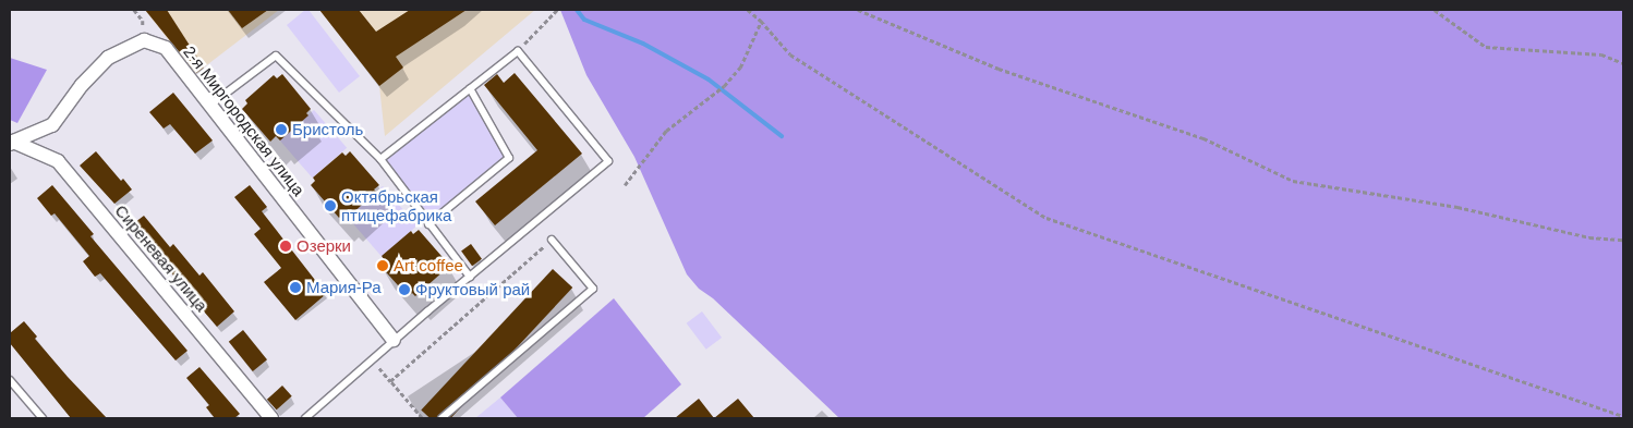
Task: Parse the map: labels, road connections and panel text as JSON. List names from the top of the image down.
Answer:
{
  "streets": {
    "street": ["2-я Миргородская улица", "Сиреневая улица"]
  },
  "places": [
    "Бристоль",
    "Октябрьская птицефабрика",
    "Озерки",
    "Art coffee",
    "Мария-Ра",
    "Фруктовый рай"
  ]
}
